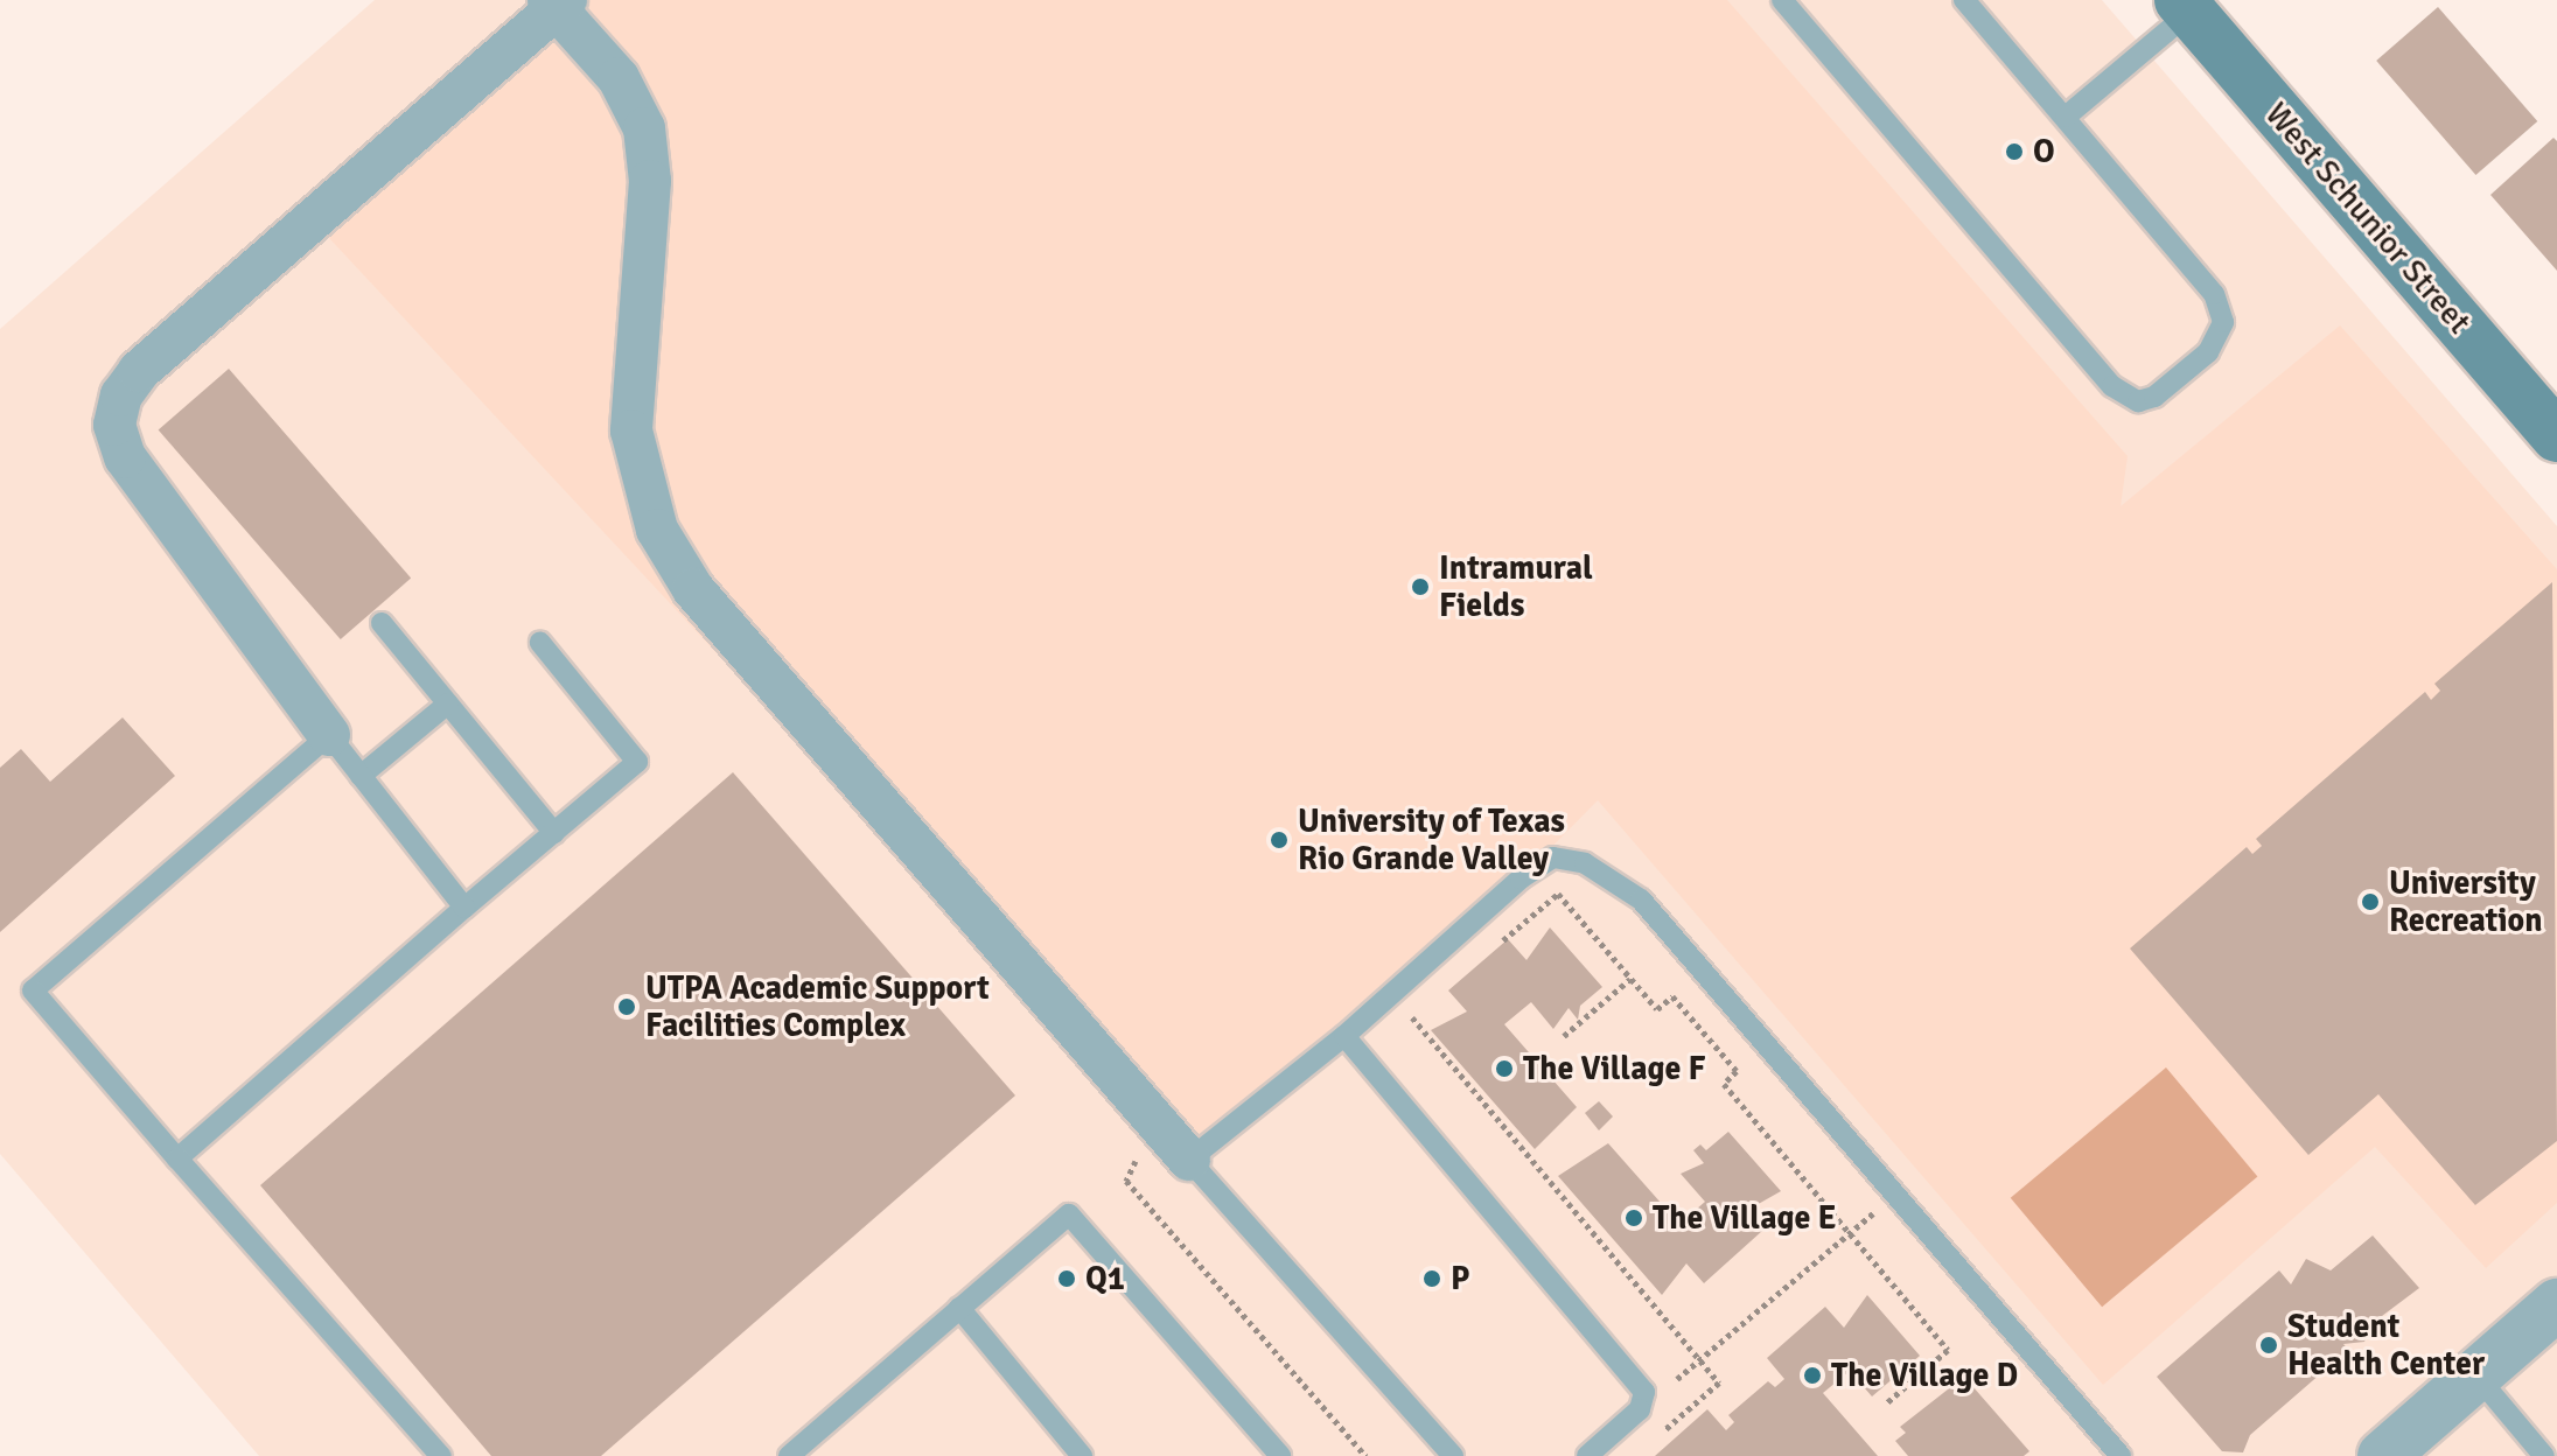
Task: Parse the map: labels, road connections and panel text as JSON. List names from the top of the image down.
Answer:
{
  "streets": {
    "main road": ["West Schunior Street"]
  },
  "places": [
    "O",
    "Intramural Fields",
    "University of Texas Rio Grande Valley",
    "University Recreation",
    "UTPA Academic Support Facilities Complex",
    "The Village F",
    "The Village E",
    "Q1",
    "P",
    "Student Health Center",
    "The Village D"
  ]
}
